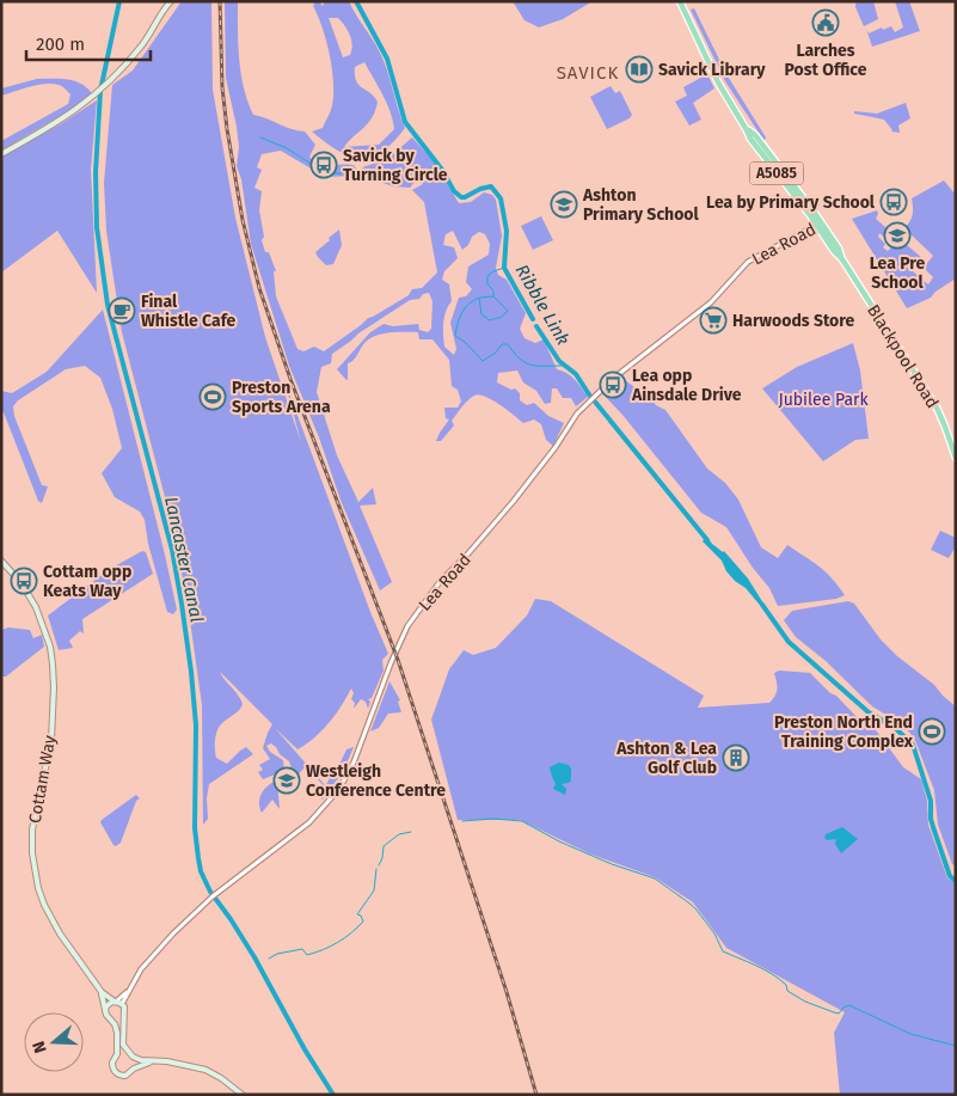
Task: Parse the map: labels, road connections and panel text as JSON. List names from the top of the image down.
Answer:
{
  "streets": {
    "highway": ["A5085", "Blackpool Road"],
    "main road": ["Cottam Way"],
    "street": ["Lea Road"]
  },
  "crossings": [
    ["Lea Road", "Blackpool Road"],
    ["Lea Road", "Cottam Way"]
  ],
  "districts": ["SAVICK"],
  "water": ["Ribble Link", "Lancaster Canal"],
  "parks": ["Jubilee Park"],
  "places": {
    "public building": ["Larches Post Office"],
    "library": ["Savick Library"],
    "bus stop": [
      "Savick by Turning Circle",
      "Lea by Primary School",
      "Lea opp Ainsdale Drive",
      "Cottam opp Keats Way"
    ],
    "school or university": ["Ashton Primary School", "Lea Pre School", "Westleigh Conference Centre"],
    "cafe": ["Final Whistle Cafe"],
    "supermarket": ["Harwoods Store"],
    "sports": ["Preston Sports Arena", "Preston North End Training Complex"],
    "building": ["Ashton & Lea Golf Club"]
  },
  "scale_bar": "200 m",
  "north": "left"
}
